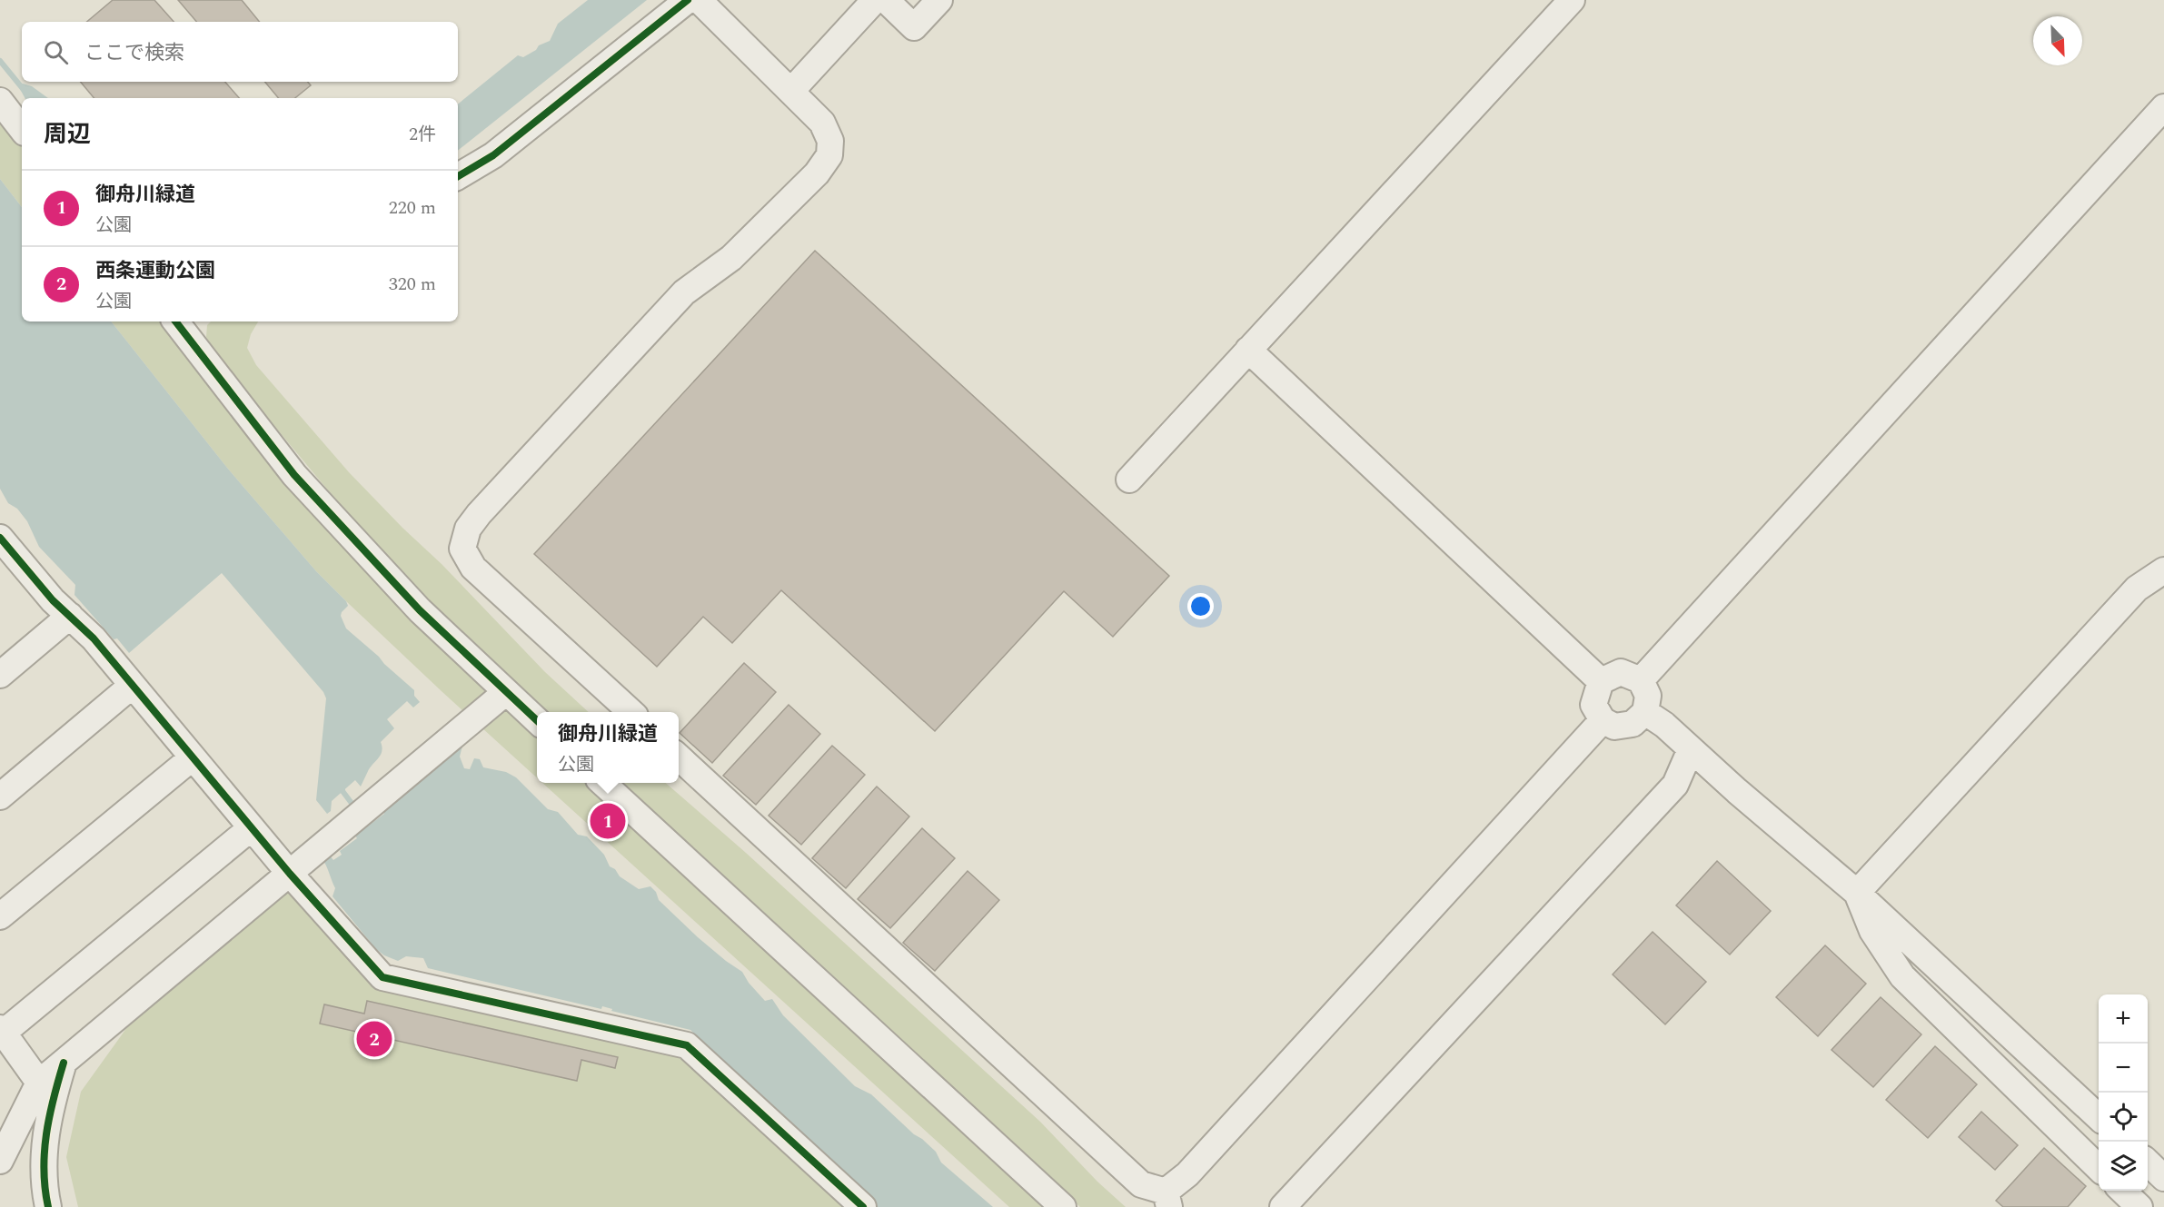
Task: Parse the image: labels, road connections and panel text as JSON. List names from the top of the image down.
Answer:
{
  "north": "bottom right",
  "page": {
    "search": "ここで検索",
    "heading": ["周辺", "2件"],
    "list": [
      {
        "mark": "1",
        "name": "御舟川緑道",
        "note": "公園",
        "value": "220 m"
      },
      {
        "mark": "2",
        "name": "西条運動公園",
        "note": "公園",
        "value": "320 m"
      }
    ],
    "popup": ["御舟川緑道", "公園"],
    "pins": ["1", "2"],
    "map_buttons": ["+", "−"]
  }
}
